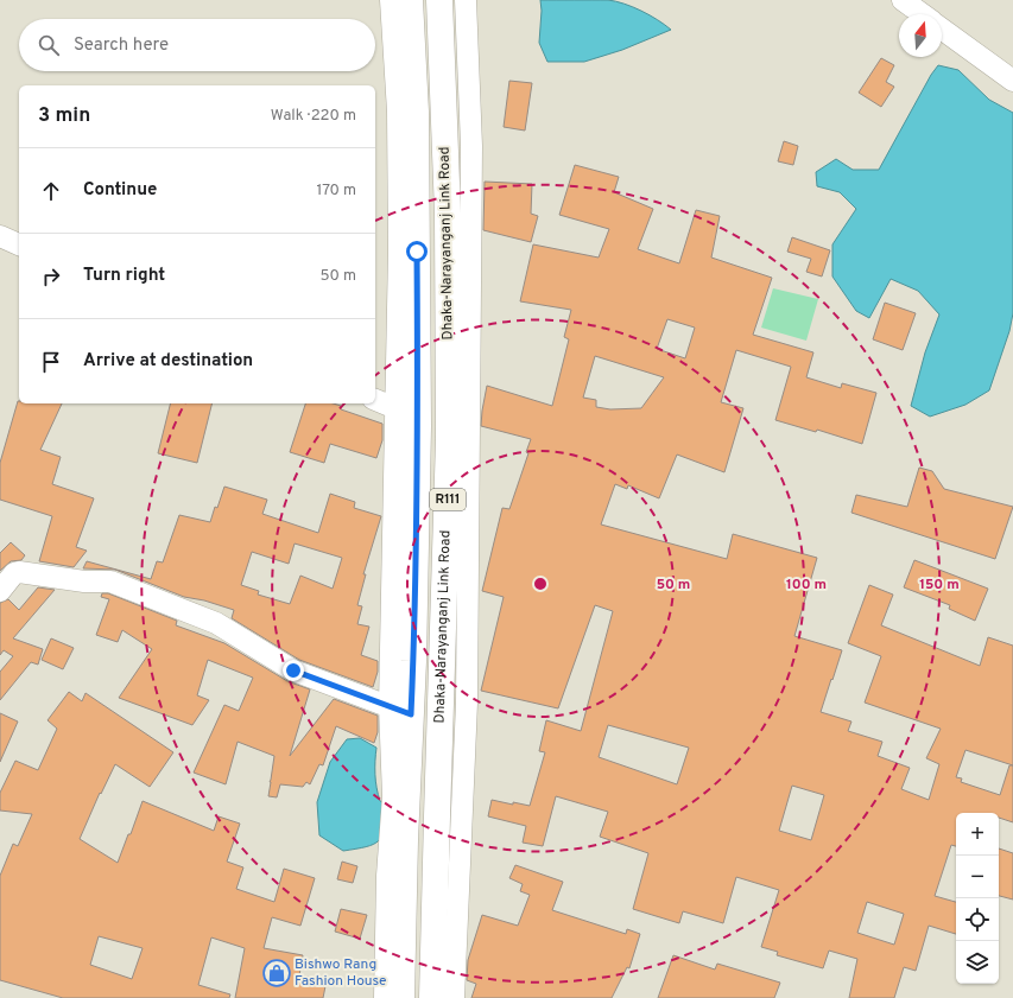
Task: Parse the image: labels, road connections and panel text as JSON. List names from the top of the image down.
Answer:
{
  "streets": {
    "main road": ["Dhaka-Narayanganj Link Road", "R111"]
  },
  "places": {
    "shop": ["Bishwo Rang Fashion House"]
  },
  "north": "top",
  "page": {
    "search": "Search here",
    "heading": ["3 min", "Walk · 220 m"],
    "list": [
      ["Continue", "170 m"],
      ["Turn right", "50 m"],
      "Arrive at destination"
    ],
    "map_buttons": ["+", "−"]
  },
  "rings": ["50 m", "100 m", "150 m"]
}
